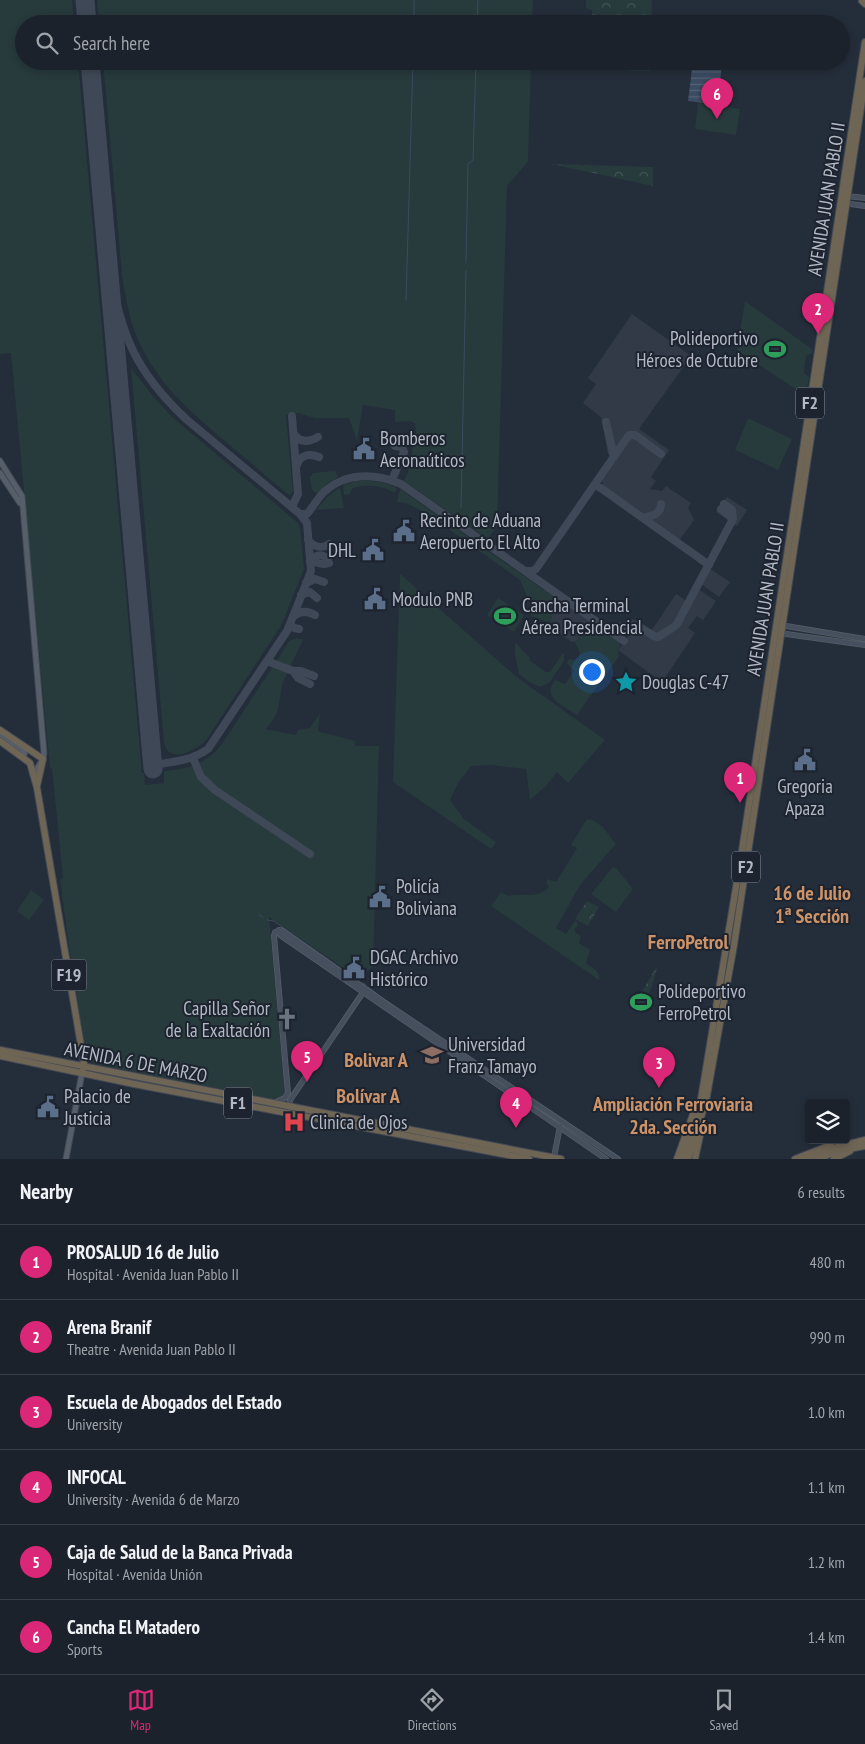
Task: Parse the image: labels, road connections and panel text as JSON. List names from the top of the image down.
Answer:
{
  "streets": {
    "highway": [
      "AVENIDA JUAN PABLO II",
      "F2",
      "F19",
      "AVENIDA 6 DE MARZO",
      "F1"
    ]
  },
  "crossings": [
    ["AVENIDA JUAN PABLO II", "F2"],
    ["F19", "AVENIDA 6 DE MARZO"]
  ],
  "districts": [
    "16 de Julio 1ª Sección",
    "FerroPetrol",
    "Bolivar A",
    "Bolívar A",
    "Ampliación Ferroviaria 2da. Sección"
  ],
  "places": {
    "sports": ["Polideportivo Héroes de Octubre", "Cancha Terminal Aérea Presidencial", "Polideportivo FerroPetrol"],
    "public building": [
      "Bomberos Aeronaúticos",
      "Recinto de Aduana Aeropuerto El Alto",
      "DHL",
      "Modulo PNB",
      "Gregoria Apaza",
      "Policía Boliviana",
      "DGAC Archivo Histórico",
      "Palacio de Justicia"
    ],
    "place": ["Douglas C-47"],
    "church": ["Capilla Señor de la Exaltación"],
    "school or university": ["Universidad Franz Tamayo"],
    "hospital": ["Clinica de Ojos"]
  },
  "page": {
    "search": "Search here",
    "pins": [
      "6",
      "2",
      "1",
      "5",
      "3",
      "4"
    ],
    "heading": ["Nearby", "6 results"],
    "list": [
      {
        "mark": "1",
        "name": "PROSALUD 16 de Julio",
        "note": "Hospital · Avenida Juan Pablo II",
        "value": "480 m"
      },
      {
        "mark": "2",
        "name": "Arena Branif",
        "note": "Theatre · Avenida Juan Pablo II",
        "value": "990 m"
      },
      {
        "mark": "3",
        "name": "Escuela de Abogados del Estado",
        "note": "University",
        "value": "1.0 km"
      },
      {
        "mark": "4",
        "name": "INFOCAL",
        "note": "University · Avenida 6 de Marzo",
        "value": "1.1 km"
      },
      {
        "mark": "5",
        "name": "Caja de Salud de la Banca Privada",
        "note": "Hospital · Avenida Unión",
        "value": "1.2 km"
      },
      {
        "mark": "6",
        "name": "Cancha El Matadero",
        "note": "Sports",
        "value": "1.4 km"
      }
    ],
    "nav": ["Map", "Directions", "Saved"]
  }
}
